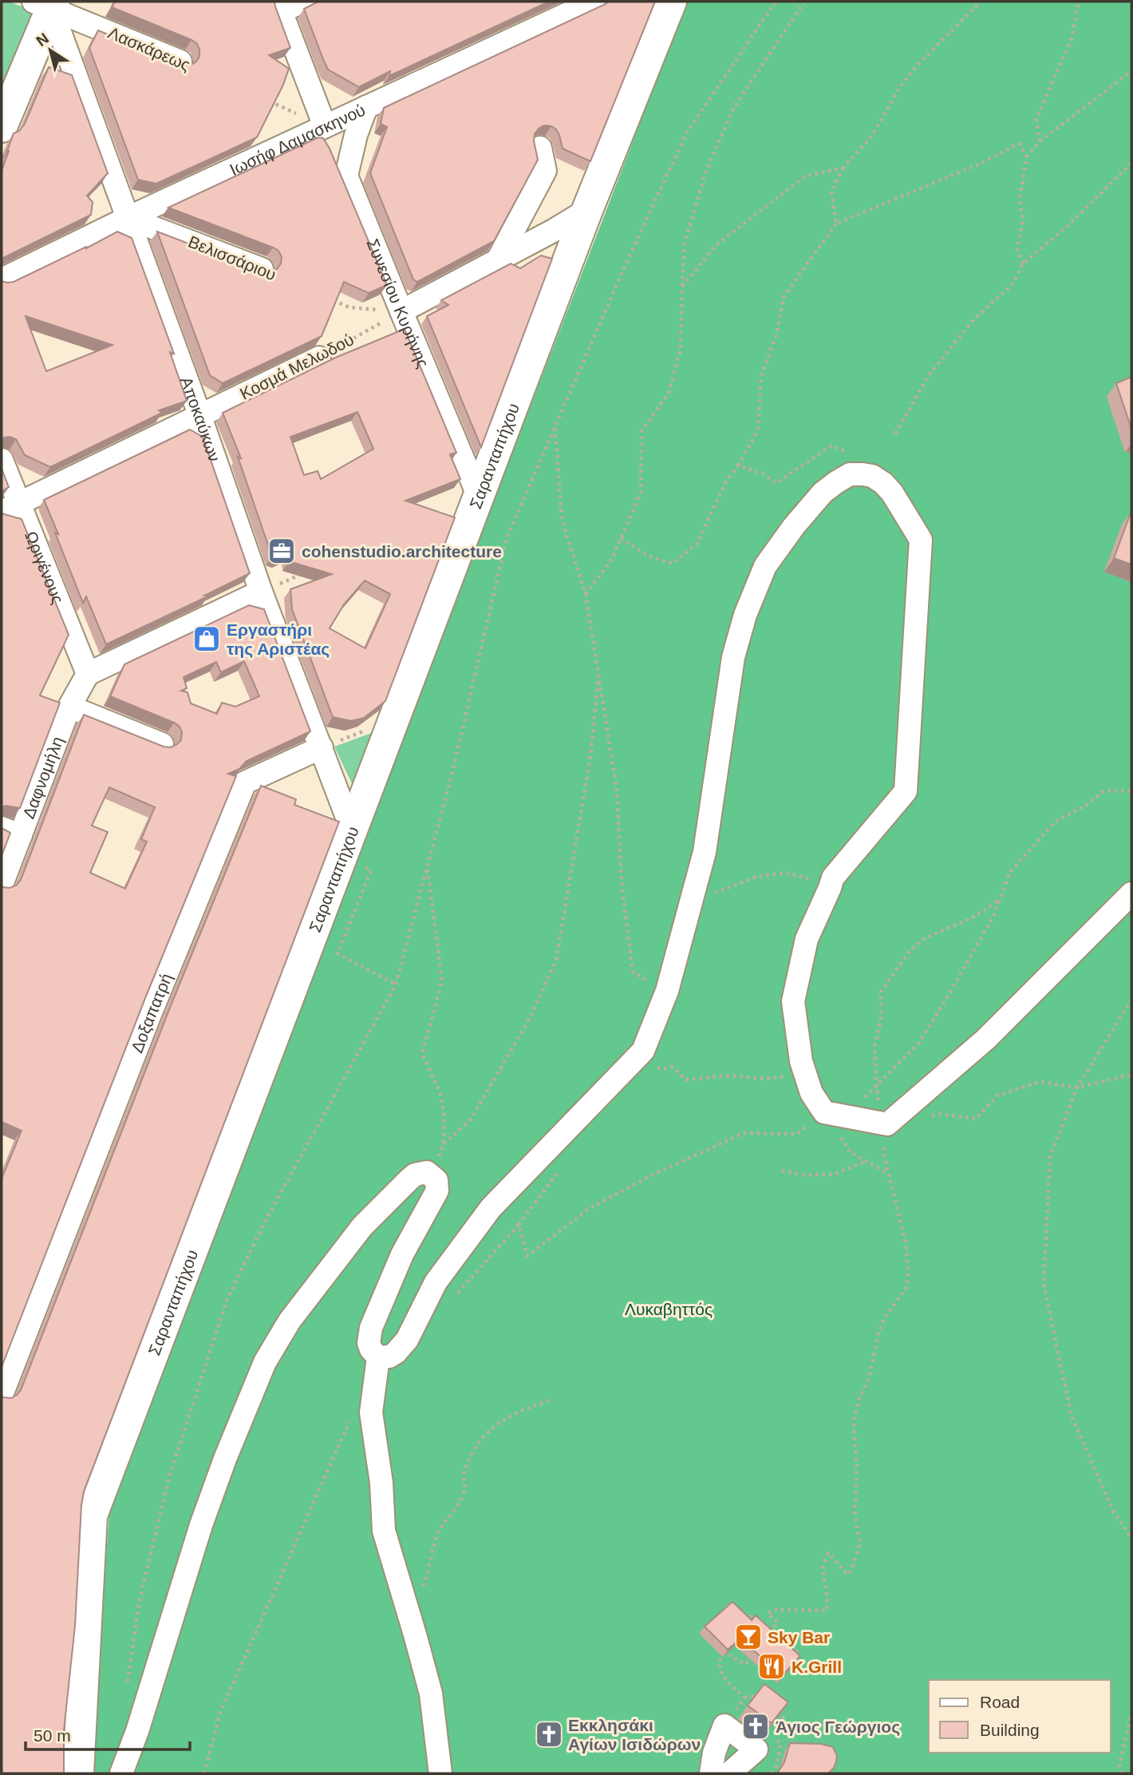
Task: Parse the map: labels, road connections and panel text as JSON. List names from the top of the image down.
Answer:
{
  "streets": {
    "street": [
      "Λασκάρεως",
      "Ιωσήφ Δαμασκηνού",
      "Βελισσάριου",
      "Συνεσίου Κυρήνης",
      "Κοσμά Μελωδού",
      "Αποκαύκων",
      "Σαρανταπήχου",
      "Ωριγένους",
      "Δαφνομήλη",
      "Δοξαπατρή"
    ]
  },
  "crossings": [
    ["Λασκάρεως", "Αποκαύκων"],
    ["Ιωσήφ Δαμασκηνού", "Βελισσάριου"],
    ["Ιωσήφ Δαμασκηνού", "Συνεσίου Κυρήνης"],
    ["Ιωσήφ Δαμασκηνού", "Αποκαύκων"],
    ["Βελισσάριου", "Αποκαύκων"],
    ["Συνεσίου Κυρήνης", "Κοσμά Μελωδού"],
    ["Συνεσίου Κυρήνης", "Σαρανταπήχου"],
    ["Κοσμά Μελωδού", "Αποκαύκων"],
    ["Κοσμά Μελωδού", "Ωριγένους"],
    ["Αποκαύκων", "Σαρανταπήχου"],
    ["Αποκαύκων", "Δοξαπατρή"],
    ["Ωριγένους", "Δαφνομήλη"]
  ],
  "parks": ["Λυκαβηττός"],
  "places": {
    "office": ["cohenstudio.architecture"],
    "shop": ["Εργαστήρι της Αριστέας"],
    "bar": ["Sky Bar"],
    "restaurant": ["K.Grill"],
    "church": ["Άγιος Γεώργιος", "Εκκλησάκι Αγίων Ισιδώρων"]
  },
  "legend": ["Road", "Building"],
  "scale_bar": "50 m",
  "north": "top left"
}
